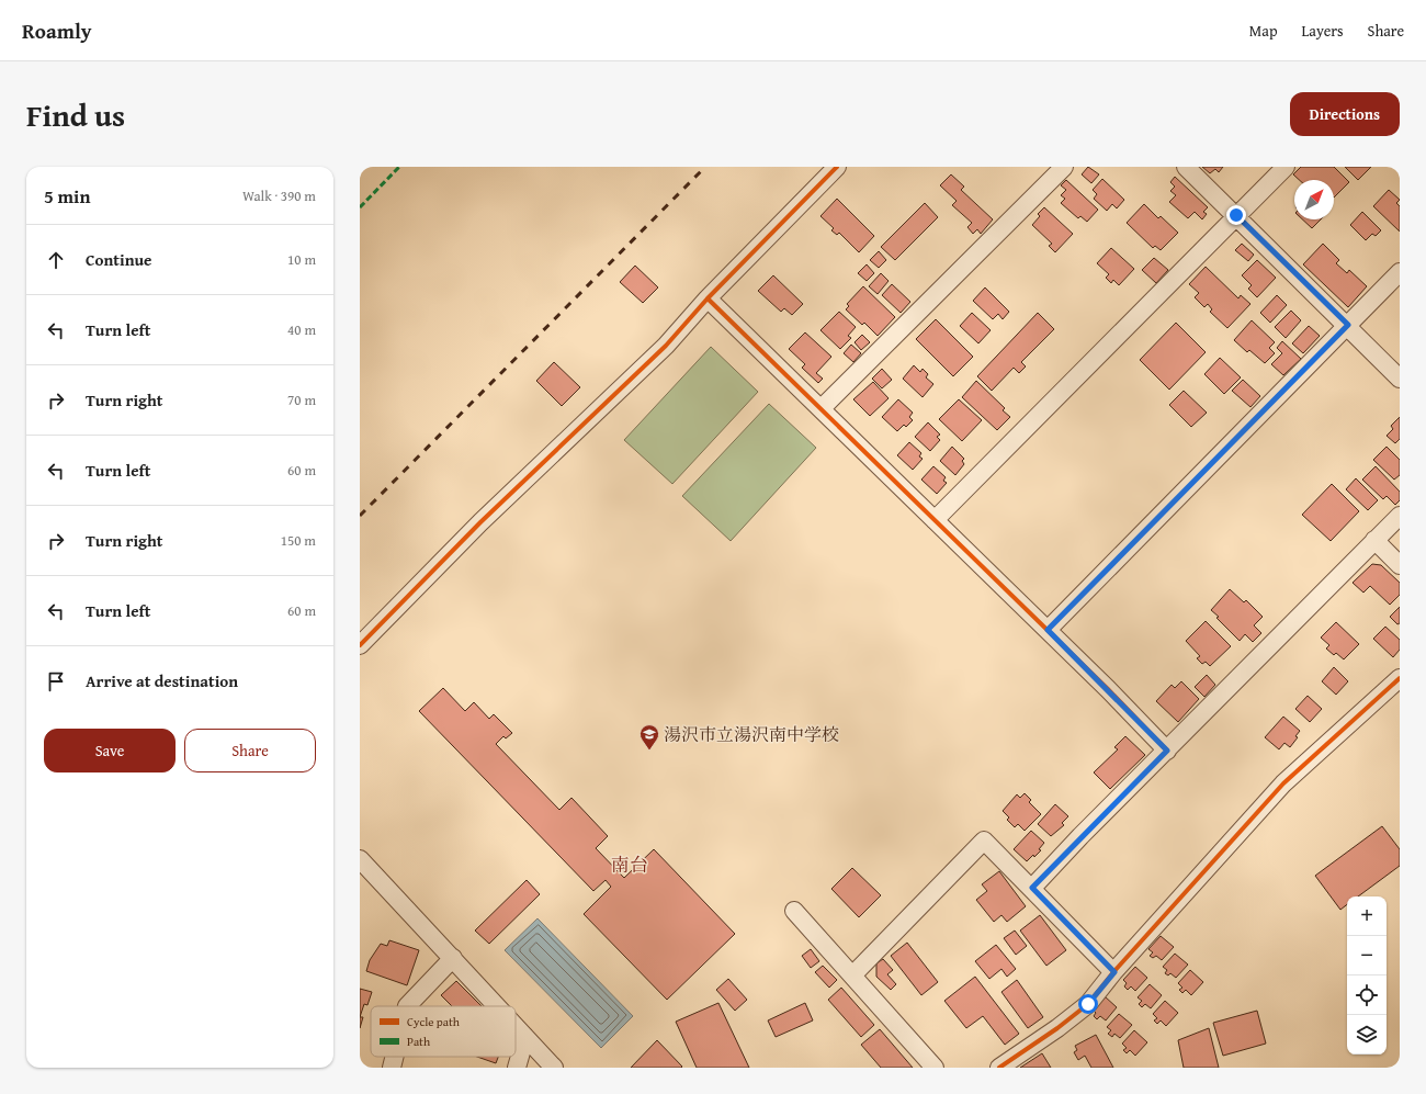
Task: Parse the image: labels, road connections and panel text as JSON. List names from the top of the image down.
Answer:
{
  "districts": ["南台"],
  "places": {
    "school or university": ["湯沢市立湯沢南中学校"]
  },
  "legend": ["Cycle path", "Path"],
  "north": "top right",
  "page": {
    "header": "Roamly",
    "nav": ["Map", "Layers", "Share"],
    "title": "Find us",
    "buttons": [
      "Directions",
      ["Save", "Share"]
    ],
    "heading": ["5 min", "Walk · 390 m"],
    "list": [
      ["Continue", "10 m"],
      ["Turn left", "40 m"],
      ["Turn right", "70 m"],
      ["Turn left", "60 m"],
      ["Turn right", "150 m"],
      ["Turn left", "60 m"],
      "Arrive at destination"
    ],
    "map_buttons": ["+", "−"]
  }
}
